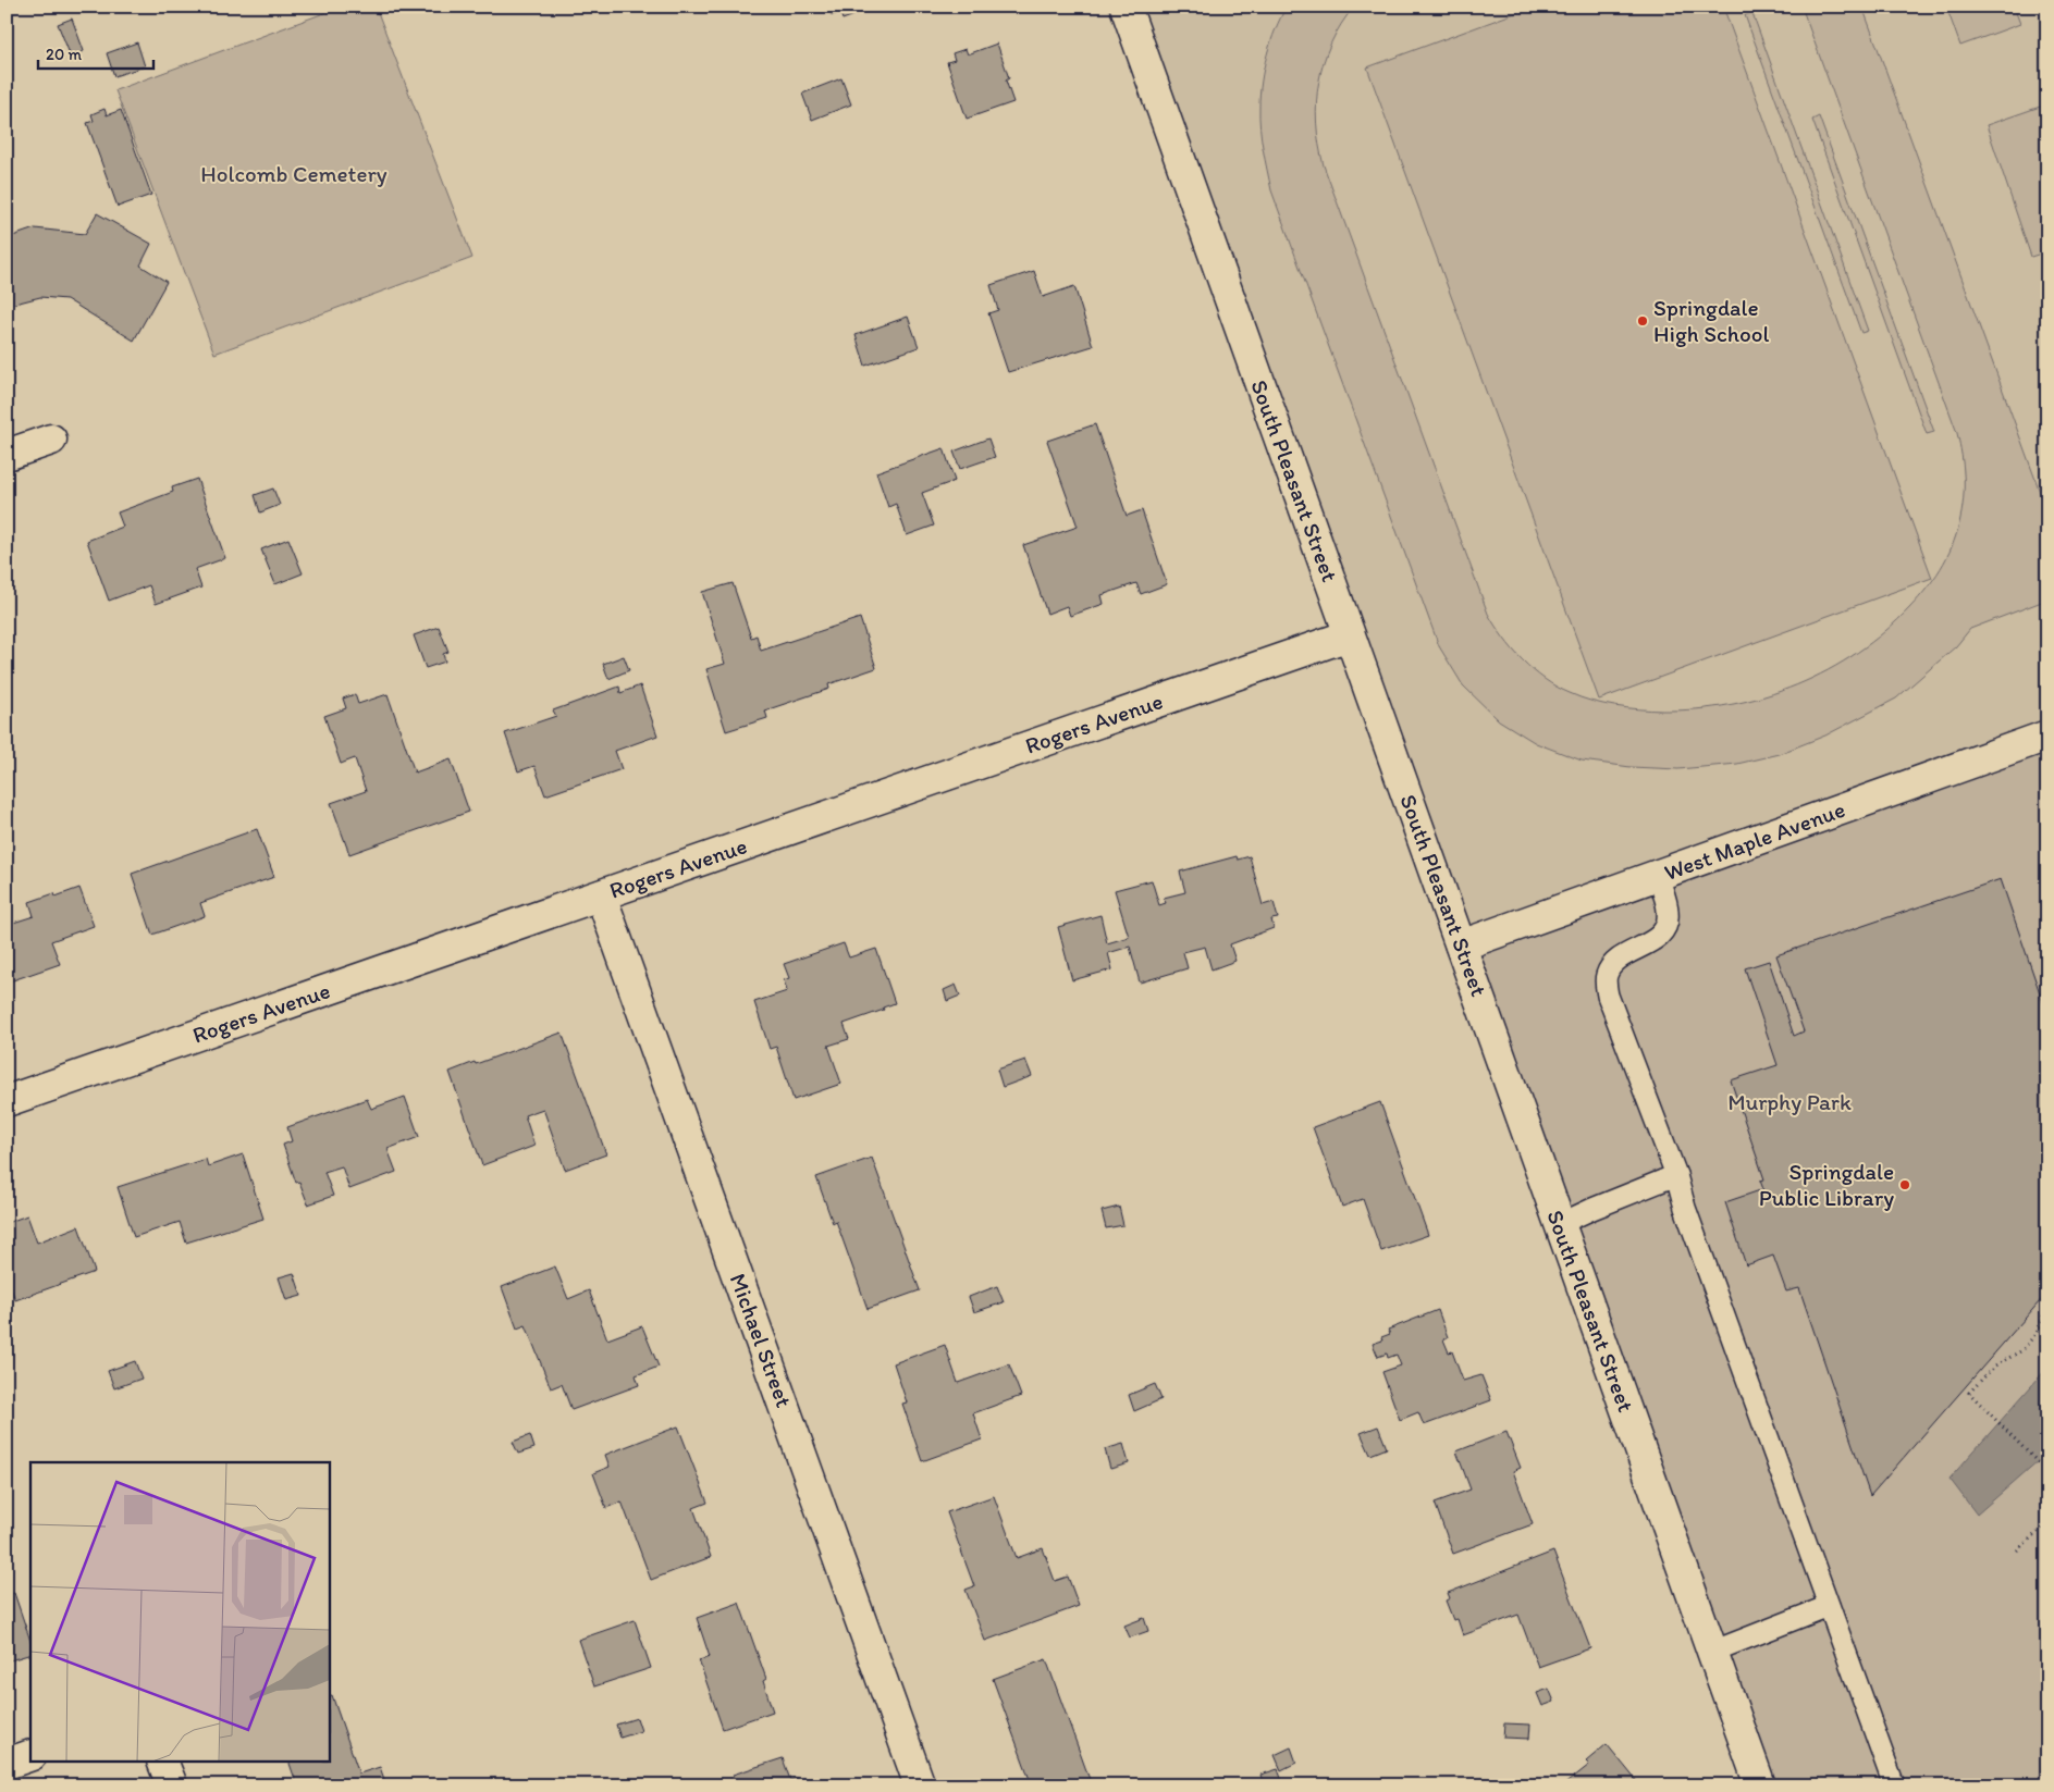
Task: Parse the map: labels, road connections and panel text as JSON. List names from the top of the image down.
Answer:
{
  "streets": {
    "street": [
      "South Pleasant Street",
      "Rogers Avenue",
      "West Maple Avenue",
      "Michael Street"
    ]
  },
  "crossings": [
    ["South Pleasant Street", "Rogers Avenue"],
    ["South Pleasant Street", "West Maple Avenue"],
    ["Rogers Avenue", "Michael Street"]
  ],
  "parks": ["Holcomb Cemetery", "Murphy Park"],
  "places": ["Springdale High School", "Springdale Public Library"],
  "scale_bar": "20 m"
}
